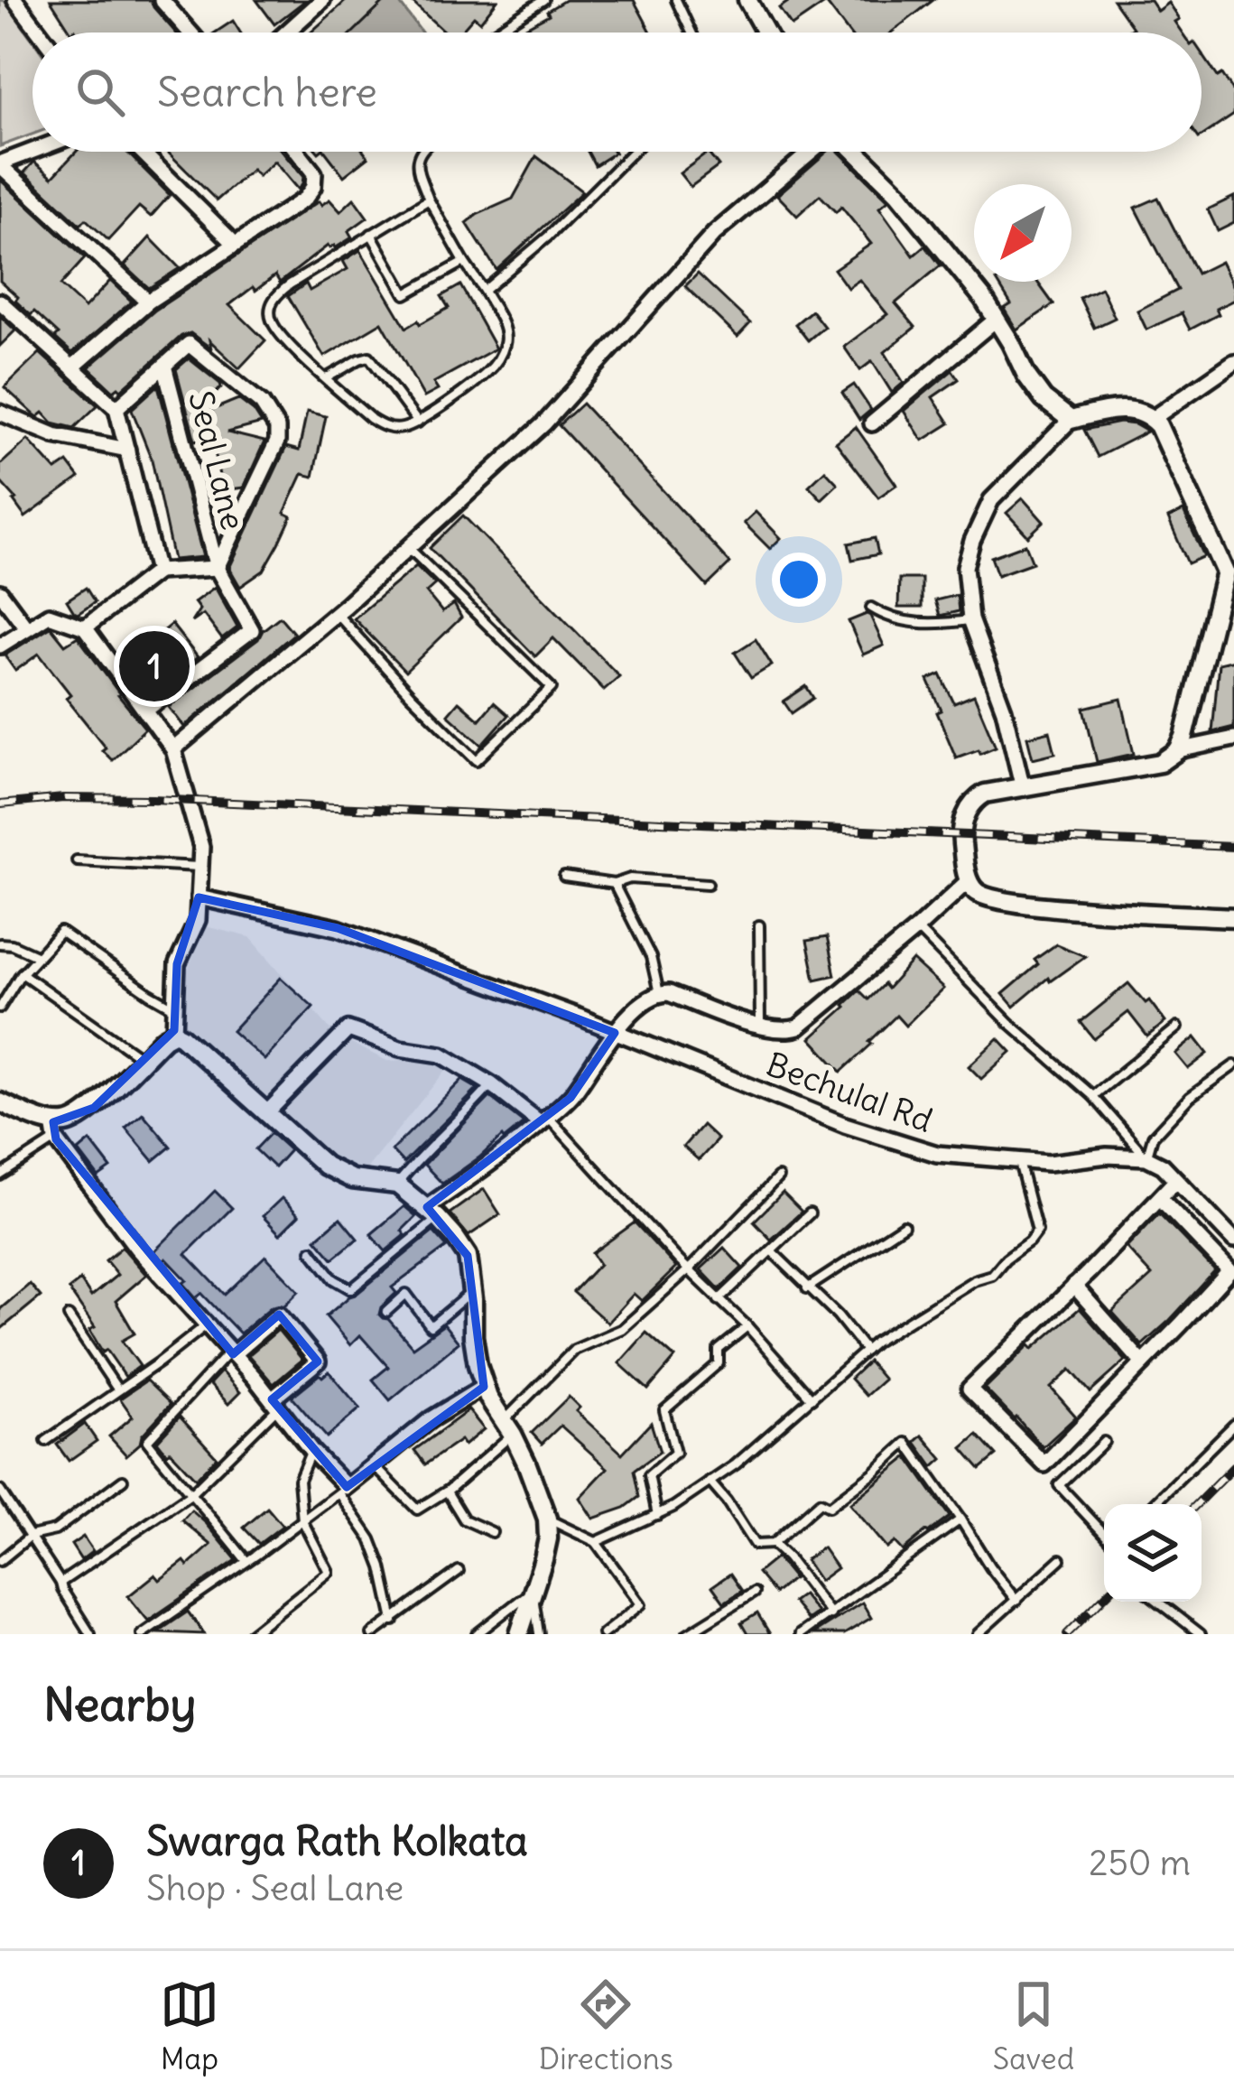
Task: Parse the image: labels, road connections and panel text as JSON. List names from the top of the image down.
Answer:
{
  "streets": {
    "street": ["Seal Lane", "Bechulal Rd"]
  },
  "north": "bottom left",
  "page": {
    "search": "Search here",
    "pins": "1",
    "heading": "Nearby",
    "list": [
      {
        "mark": "1",
        "name": "Swarga Rath Kolkata",
        "note": "Shop · Seal Lane",
        "value": "250 m"
      }
    ],
    "nav": ["Map", "Directions", "Saved"]
  }
}
